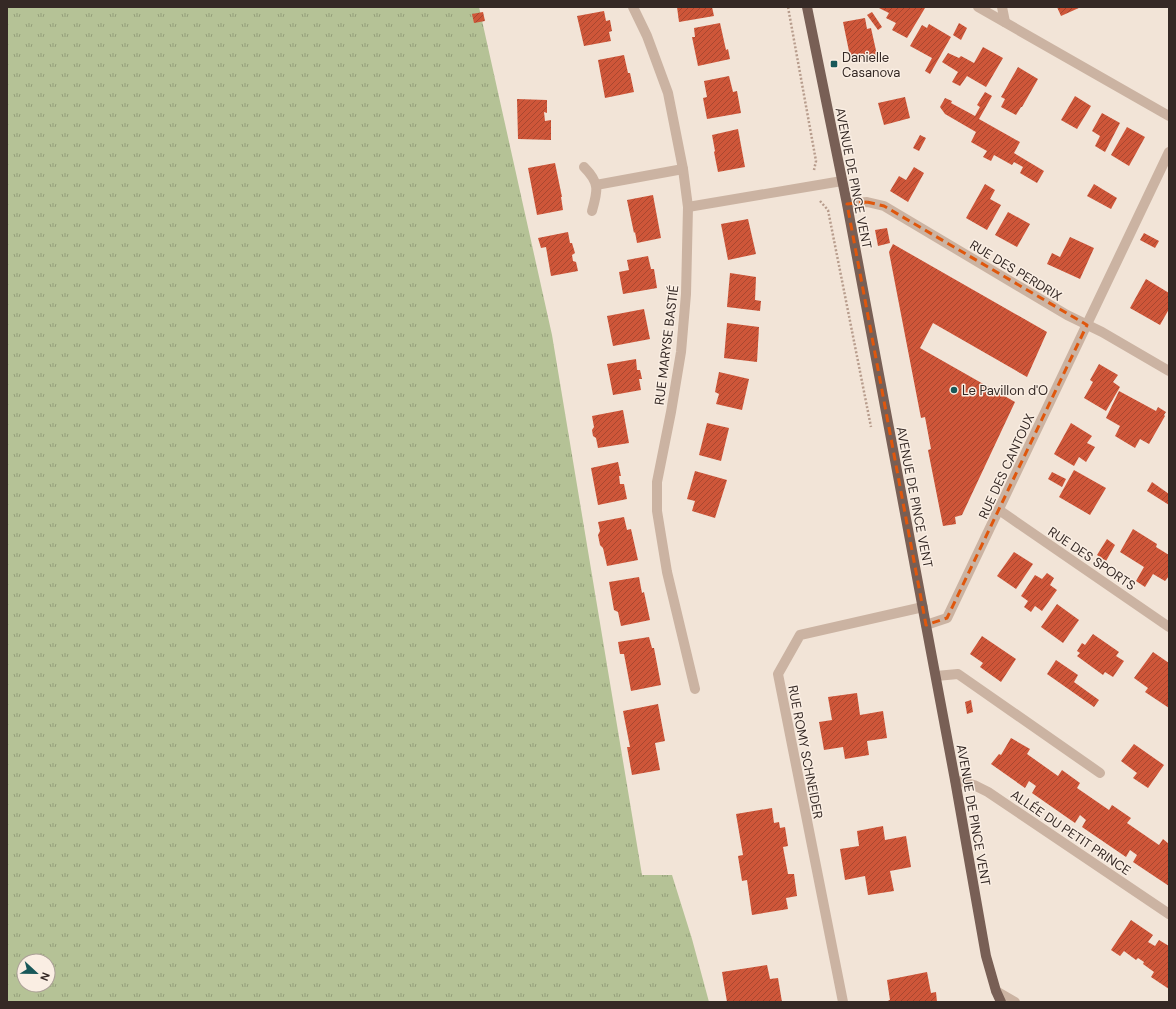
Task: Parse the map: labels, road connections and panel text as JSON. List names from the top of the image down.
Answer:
{
  "streets": {
    "main road": ["AVENUE DE PINCE VENT"],
    "street": [
      "RUE DES PERDRIX",
      "RUE MARYSE BASTIÉ",
      "RUE DES CANTOUX",
      "RUE DES SPORTS",
      "RUE ROMY SCHNEIDER",
      "ALLÉE DU PETIT PRINCE"
    ]
  },
  "crossings": [
    ["AVENUE DE PINCE VENT", "RUE DES PERDRIX"],
    ["AVENUE DE PINCE VENT", "RUE DES CANTOUX"],
    ["AVENUE DE PINCE VENT", "RUE ROMY SCHNEIDER"],
    ["AVENUE DE PINCE VENT", "ALLÉE DU PETIT PRINCE"],
    ["RUE DES PERDRIX", "RUE DES CANTOUX"],
    ["RUE DES CANTOUX", "RUE DES SPORTS"]
  ],
  "places": {
    "transit": ["Danielle Casanova"],
    "other": ["Le Pavillon d'O"]
  },
  "north": "right"
}
